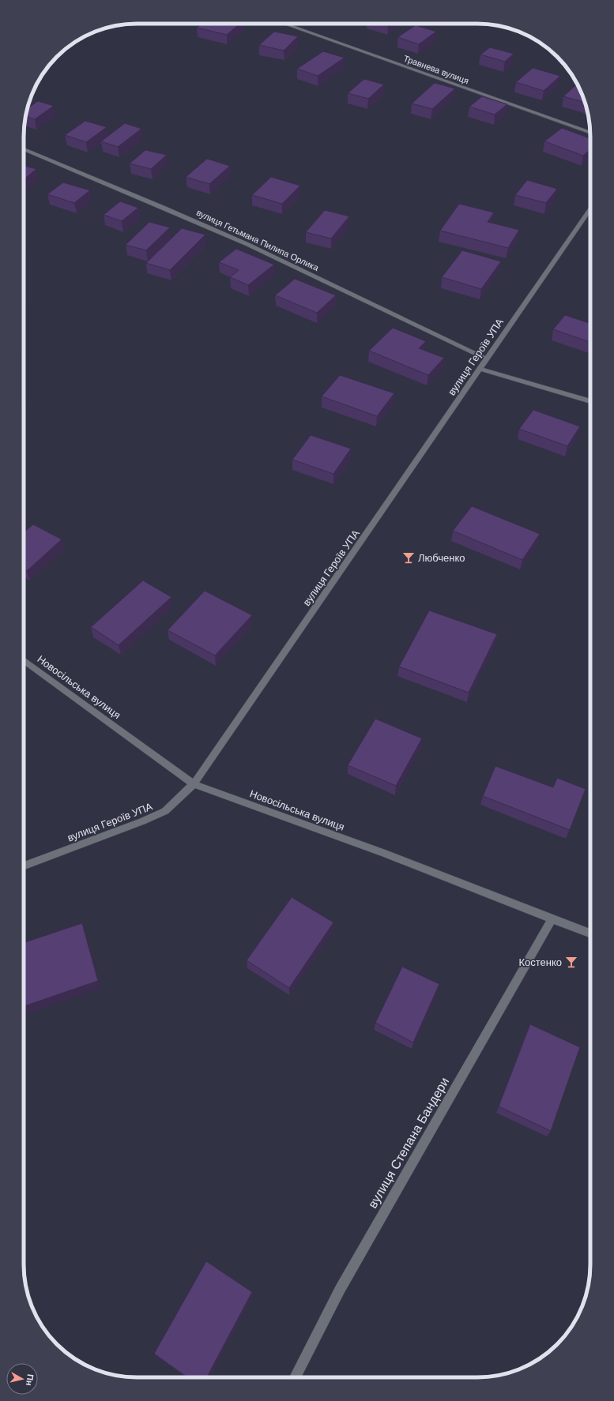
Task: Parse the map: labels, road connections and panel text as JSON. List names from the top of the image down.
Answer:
{
  "streets": {
    "street": [
      "Травнева вулиця",
      "вулиця Гетьмана Пилипа Орлика",
      "вулиця Героїв УПА",
      "Новосільська вулиця",
      "вулиця Степана Бандери"
    ]
  },
  "crossings": [
    ["вулиця Гетьмана Пилипа Орлика", "вулиця Героїв УПА"],
    ["вулиця Героїв УПА", "Новосільська вулиця"],
    ["Новосільська вулиця", "вулиця Степана Бандери"]
  ],
  "places": {
    "bar": ["Любченко", "Костенко"]
  },
  "north": "right"
}
